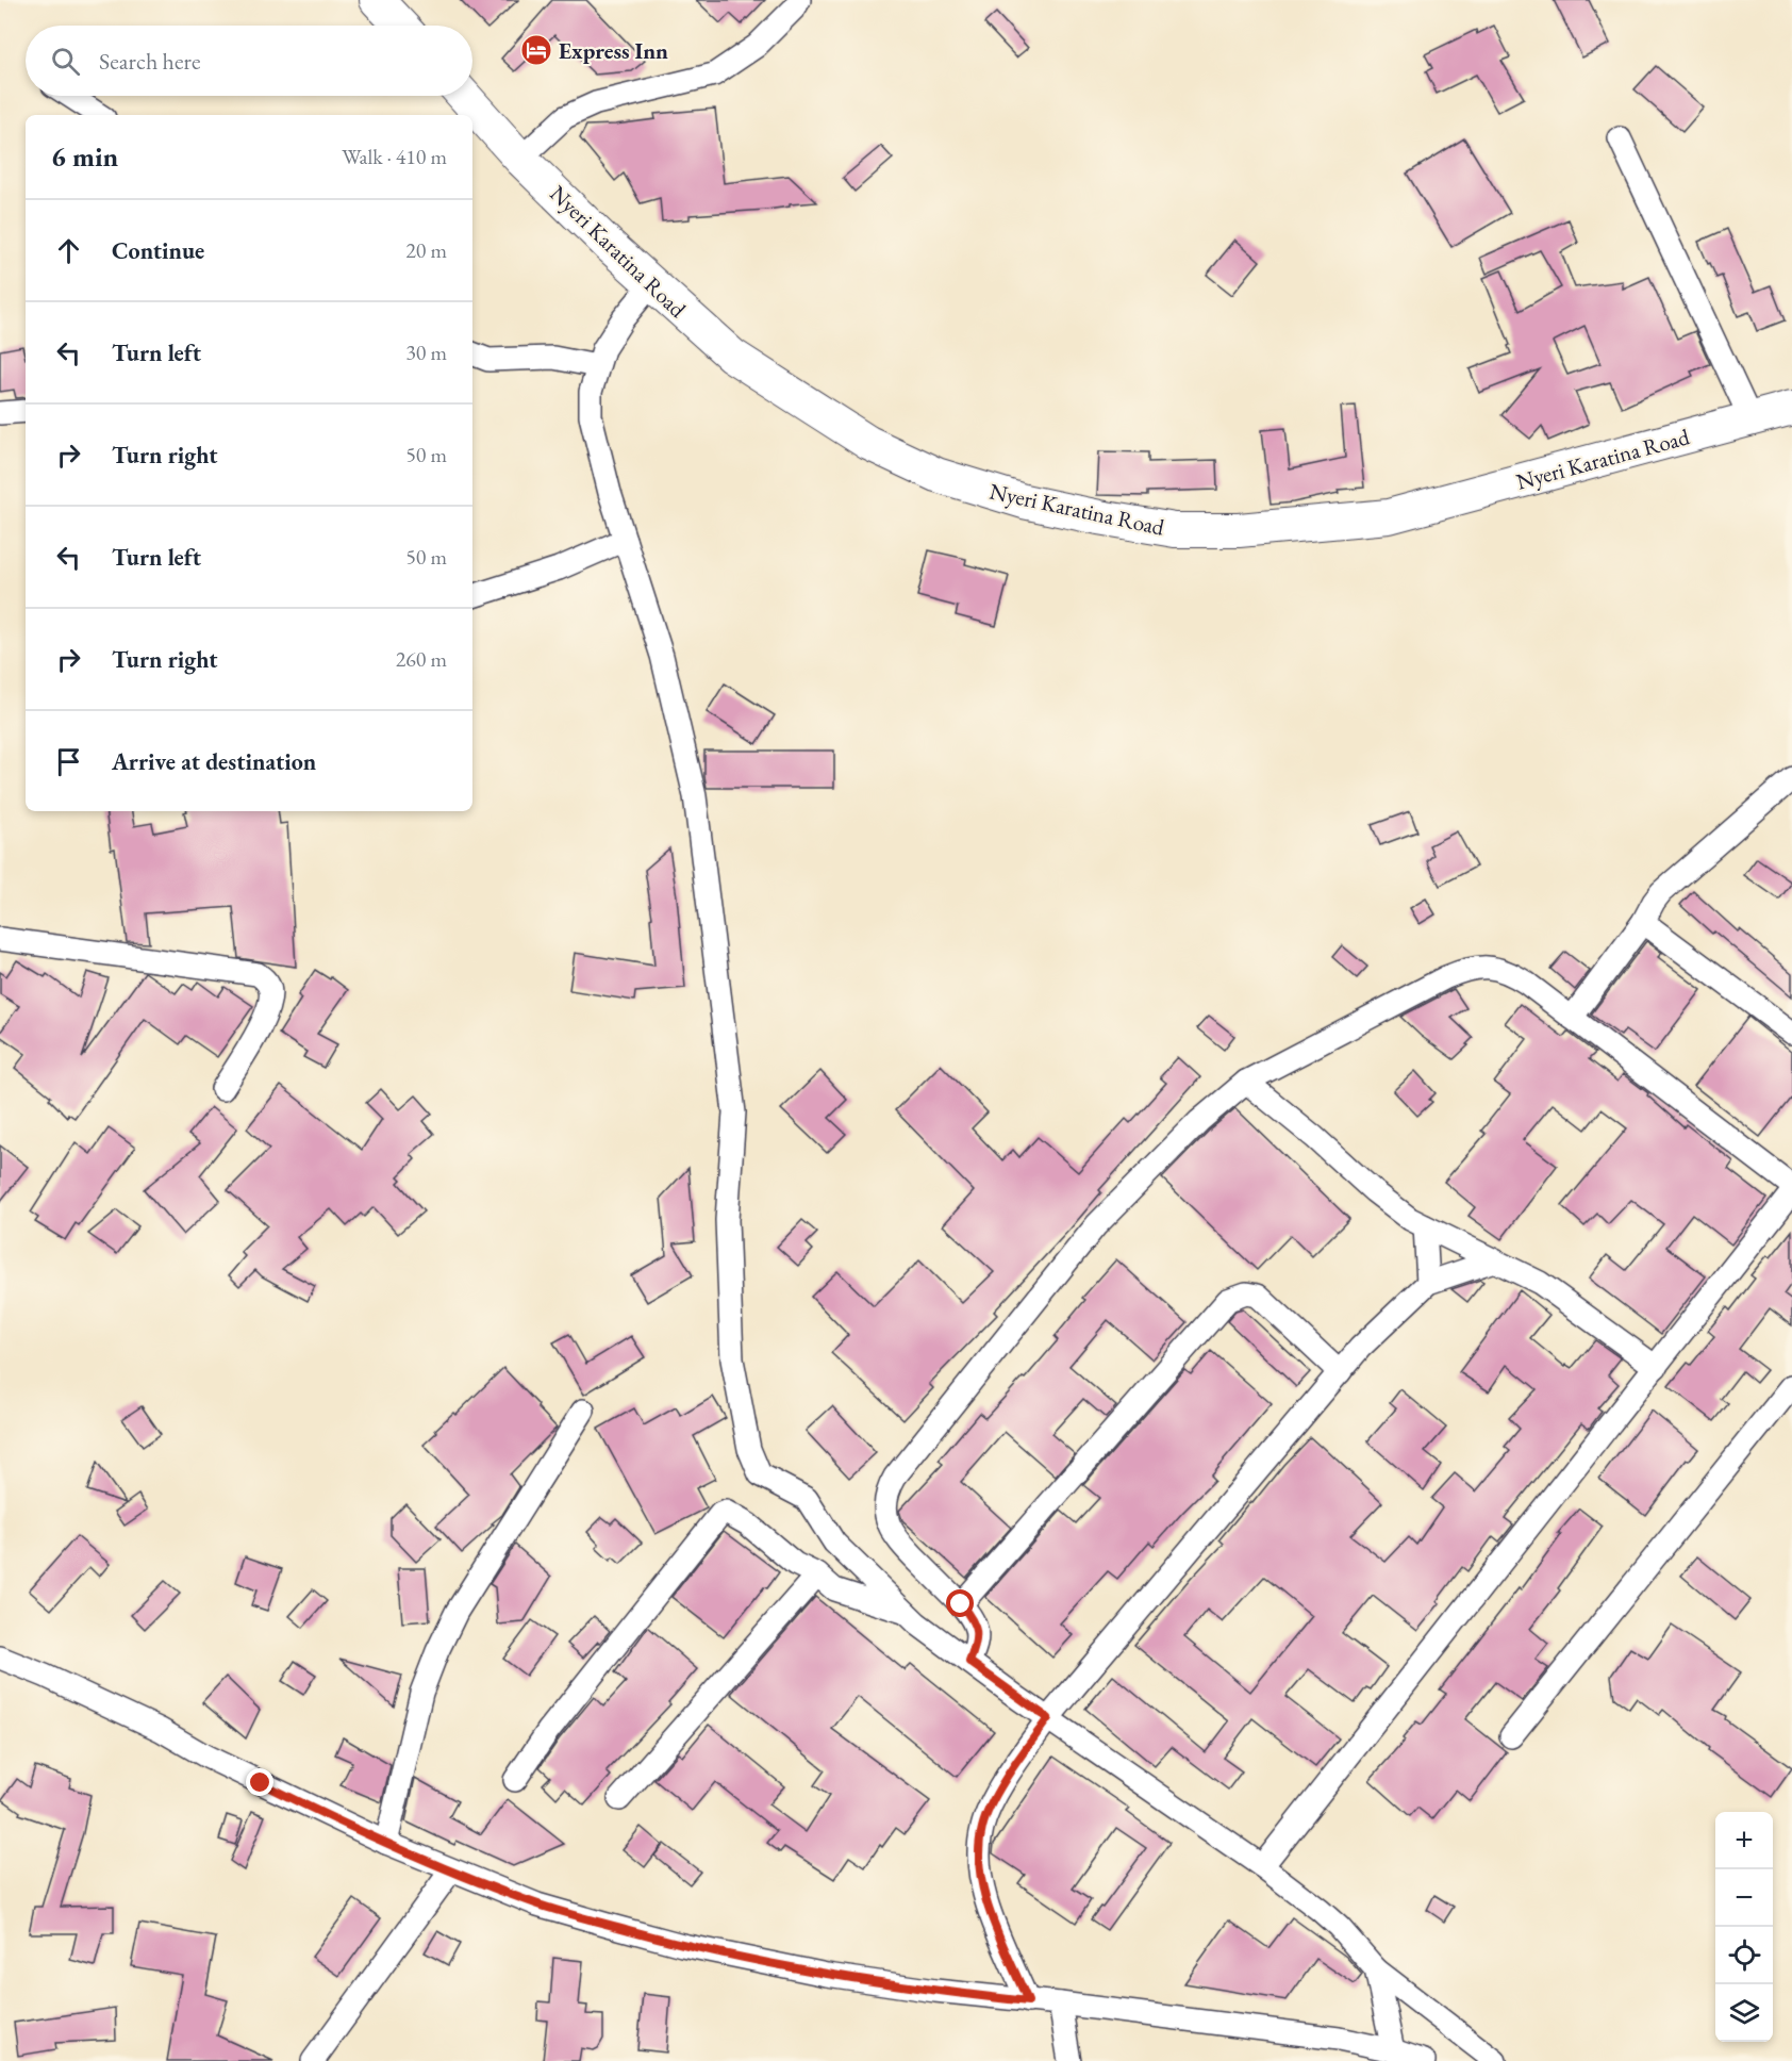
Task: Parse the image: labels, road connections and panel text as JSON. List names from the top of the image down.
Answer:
{
  "streets": {
    "highway": ["Nyeri Karatina Road"]
  },
  "places": {
    "hotel": ["Express Inn"]
  },
  "page": {
    "search": "Search here",
    "heading": ["6 min", "Walk · 410 m"],
    "list": [
      ["Continue", "20 m"],
      ["Turn left", "30 m"],
      ["Turn right", "50 m"],
      ["Turn left", "50 m"],
      ["Turn right", "260 m"],
      "Arrive at destination"
    ],
    "map_buttons": ["+", "−"]
  }
}
